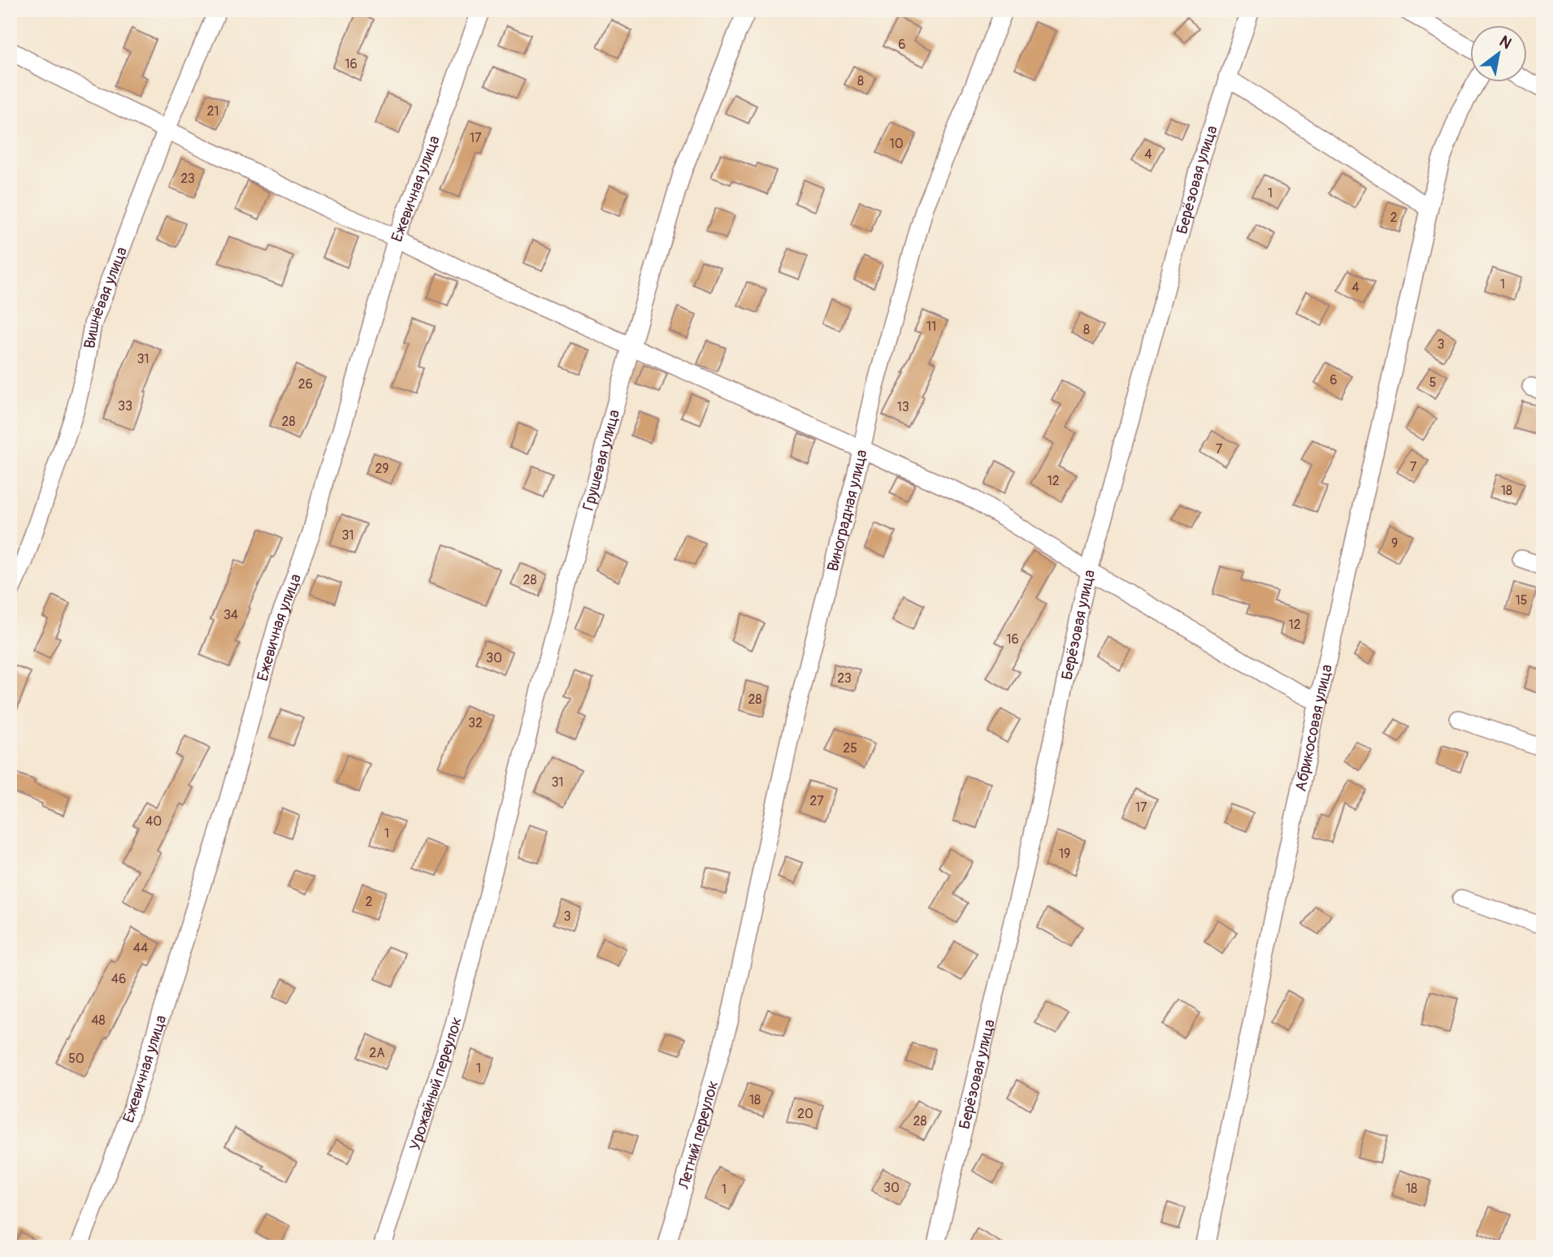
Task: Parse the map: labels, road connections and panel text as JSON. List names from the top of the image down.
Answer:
{
  "streets": {
    "street": [
      "Берёзовая улица",
      "Ежевичная улица",
      "Вишнёвая улица",
      "Грушевая улица",
      "Виноградная улица",
      "Абрикосовая улица",
      "Урожайный переулок",
      "Летний переулок"
    ]
  },
  "crossings": [
    ["Грушевая улица", "Урожайный переулок"],
    ["Виноградная улица", "Летний переулок"]
  ],
  "house_numbers": [
    "6",
    "16",
    "8",
    "21",
    "17",
    "10",
    "4",
    "23",
    "1",
    "2",
    "1",
    "4",
    "11",
    "8",
    "3",
    "31",
    "6",
    "5",
    "26",
    "33",
    "13",
    "28",
    "7",
    "7",
    "29",
    "12",
    "18",
    "31",
    "9",
    "28",
    "15",
    "34",
    "12",
    "16",
    "30",
    "23",
    "28",
    "32",
    "25",
    "31",
    "27",
    "17",
    "40",
    "1",
    "19",
    "2",
    "3",
    "44",
    "46",
    "48",
    "2А",
    "50",
    "1",
    "18",
    "20",
    "28",
    "30",
    "18",
    "1"
  ],
  "north": "top right"
}
